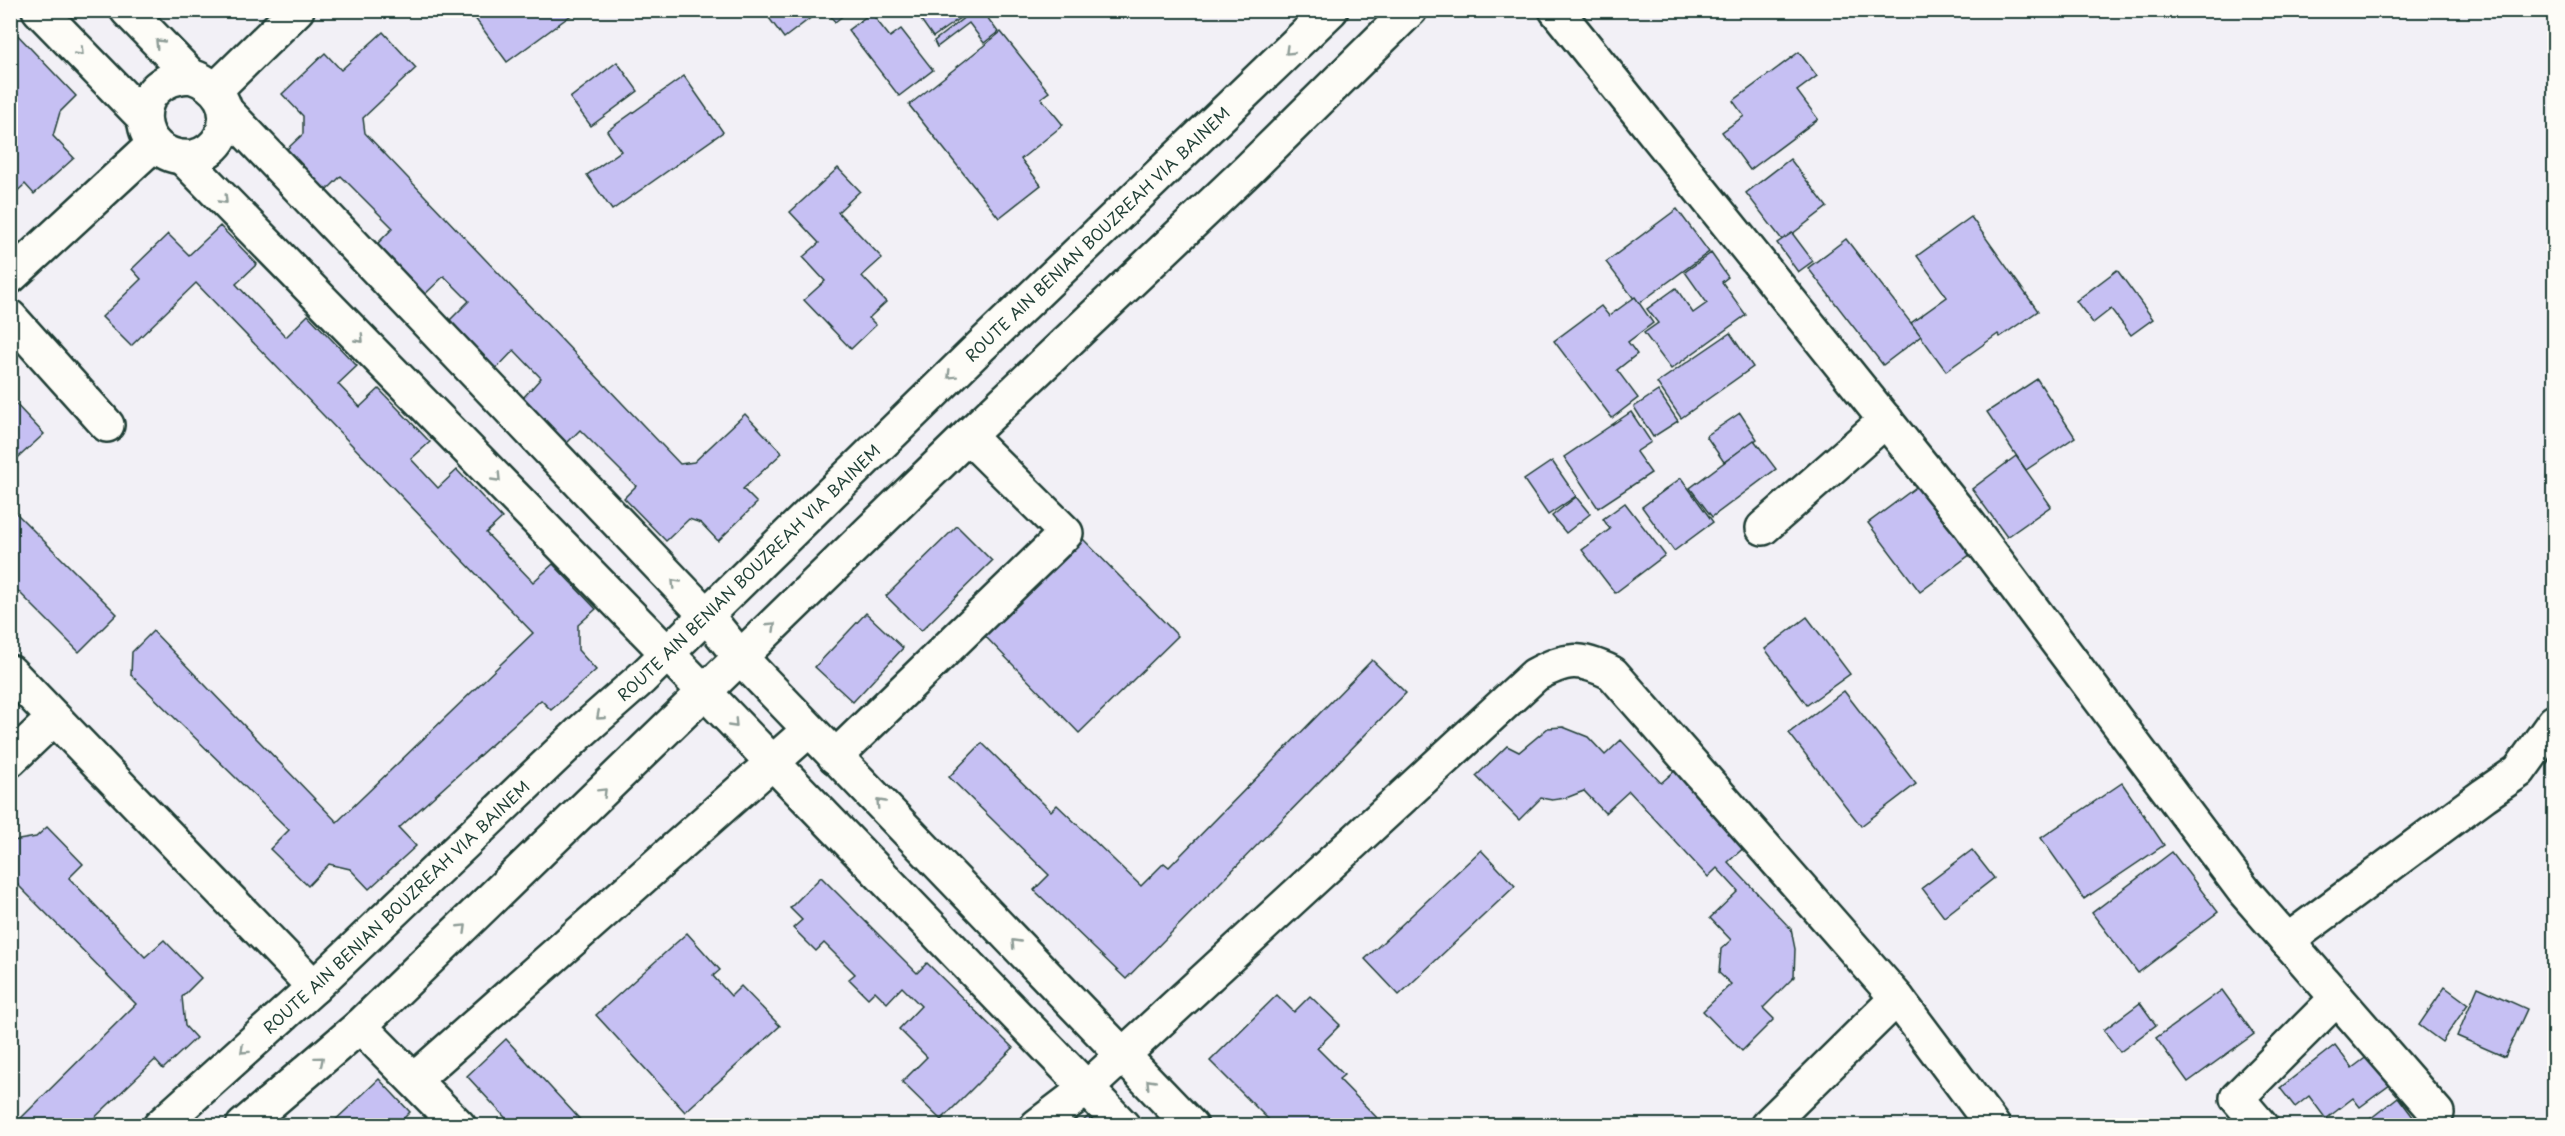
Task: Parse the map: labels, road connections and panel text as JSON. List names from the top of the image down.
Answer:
{
  "streets": {
    "street": ["ROUTE AIN BENIAN BOUZREAH VIA BAINEM"]
  }
}
